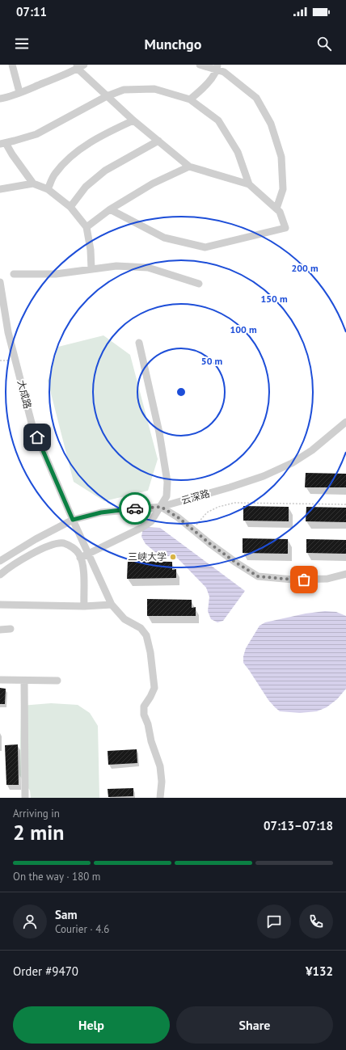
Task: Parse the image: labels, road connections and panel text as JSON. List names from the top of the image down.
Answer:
{
  "streets": {
    "street": ["大成路", "云深路"]
  },
  "crossings": [
    ["大成路", "云深路"]
  ],
  "places": ["三峡大学"],
  "page": {
    "status": "07:11",
    "header": "Munchgo",
    "heading": ["2 min", "Arriving in", "07:13–07:18"],
    "panel": [
      "Sam",
      "Courier · 4.6",
      "Order #9470",
      "¥132"
    ],
    "bar": "On the way · 180 m",
    "buttons": ["Help", "Share"]
  },
  "rings": [
    "200 m",
    "150 m",
    "100 m",
    "50 m"
  ]
}
